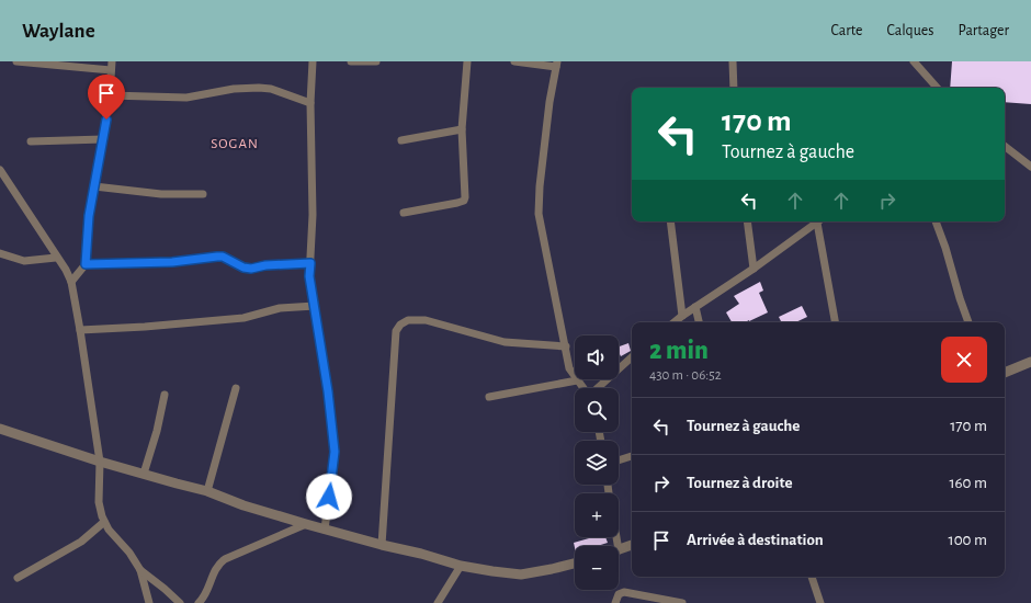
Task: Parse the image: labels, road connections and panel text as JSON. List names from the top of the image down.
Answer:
{
  "districts": ["SOGAN"],
  "page": {
    "header": "Waylane",
    "nav": ["Carte", "Calques", "Partager"],
    "turn": ["170 m", "Tournez à gauche"],
    "heading": ["2 min", "430 m · 06:52"],
    "map_buttons": ["+", "−"],
    "list": [
      {
        "name": "Tournez à gauche",
        "value": "170 m"
      },
      {
        "name": "Tournez à droite",
        "value": "160 m"
      },
      {
        "name": "Arrivée à destination",
        "value": "100 m"
      }
    ]
  }
}
